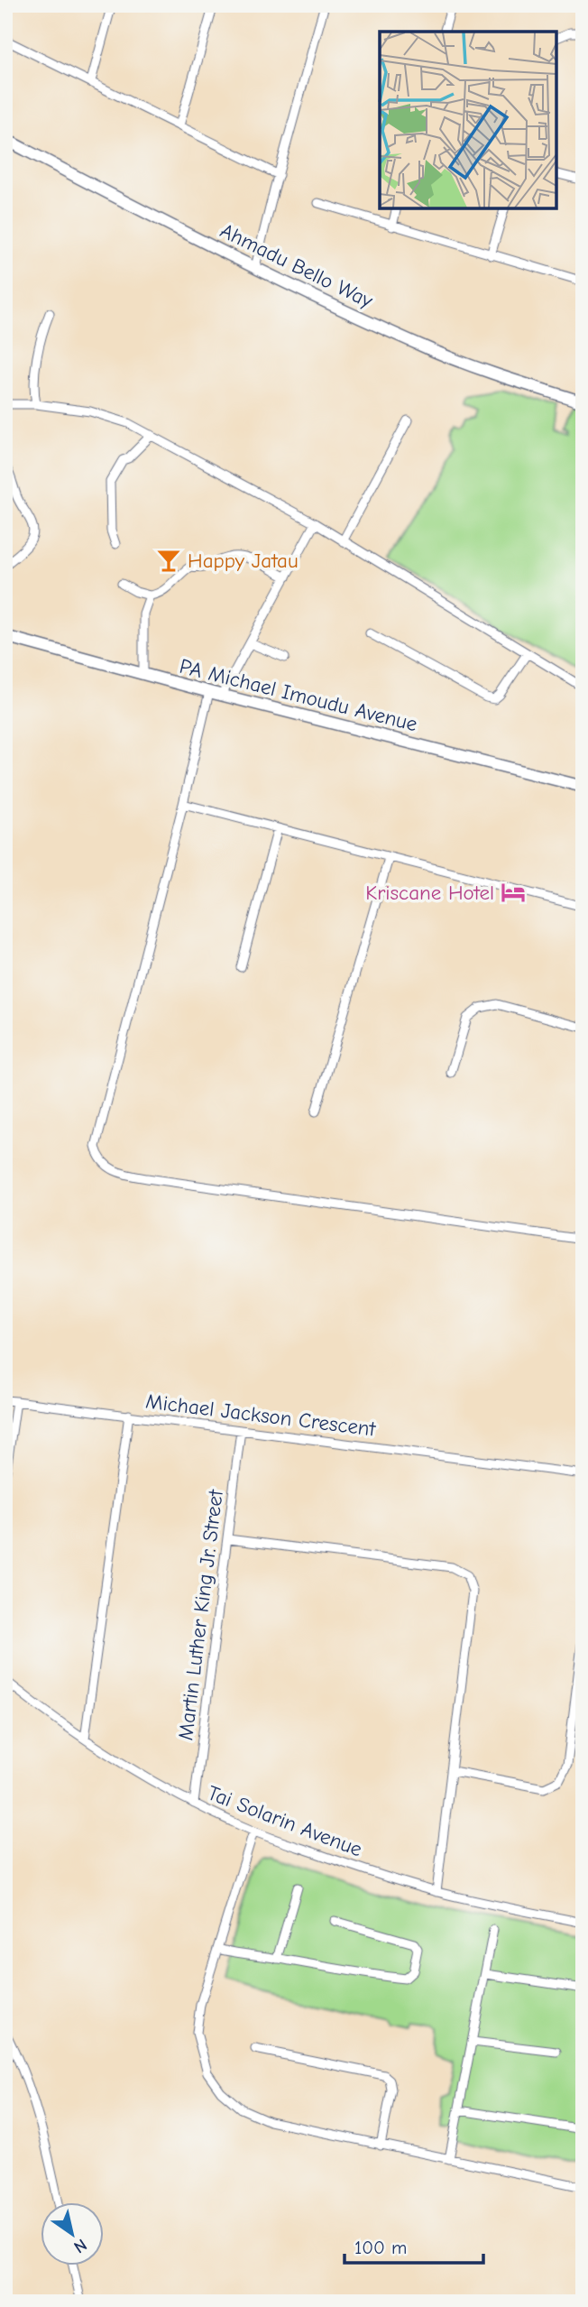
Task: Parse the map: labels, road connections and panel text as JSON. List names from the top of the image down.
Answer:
{
  "streets": {
    "main road": ["Ahmadu Bello Way", "PA Michael Imoudu Avenue"],
    "street": ["Michael Jackson Crescent", "Martin Luther King Jr. Street", "Tai Solarin Avenue"]
  },
  "crossings": [
    ["Michael Jackson Crescent", "Martin Luther King Jr. Street"],
    ["Martin Luther King Jr. Street", "Tai Solarin Avenue"]
  ],
  "places": {
    "bar": ["Happy Jatau"],
    "hotel": ["Kriscane Hotel"]
  },
  "scale_bar": "100 m",
  "north": "bottom right"
}
